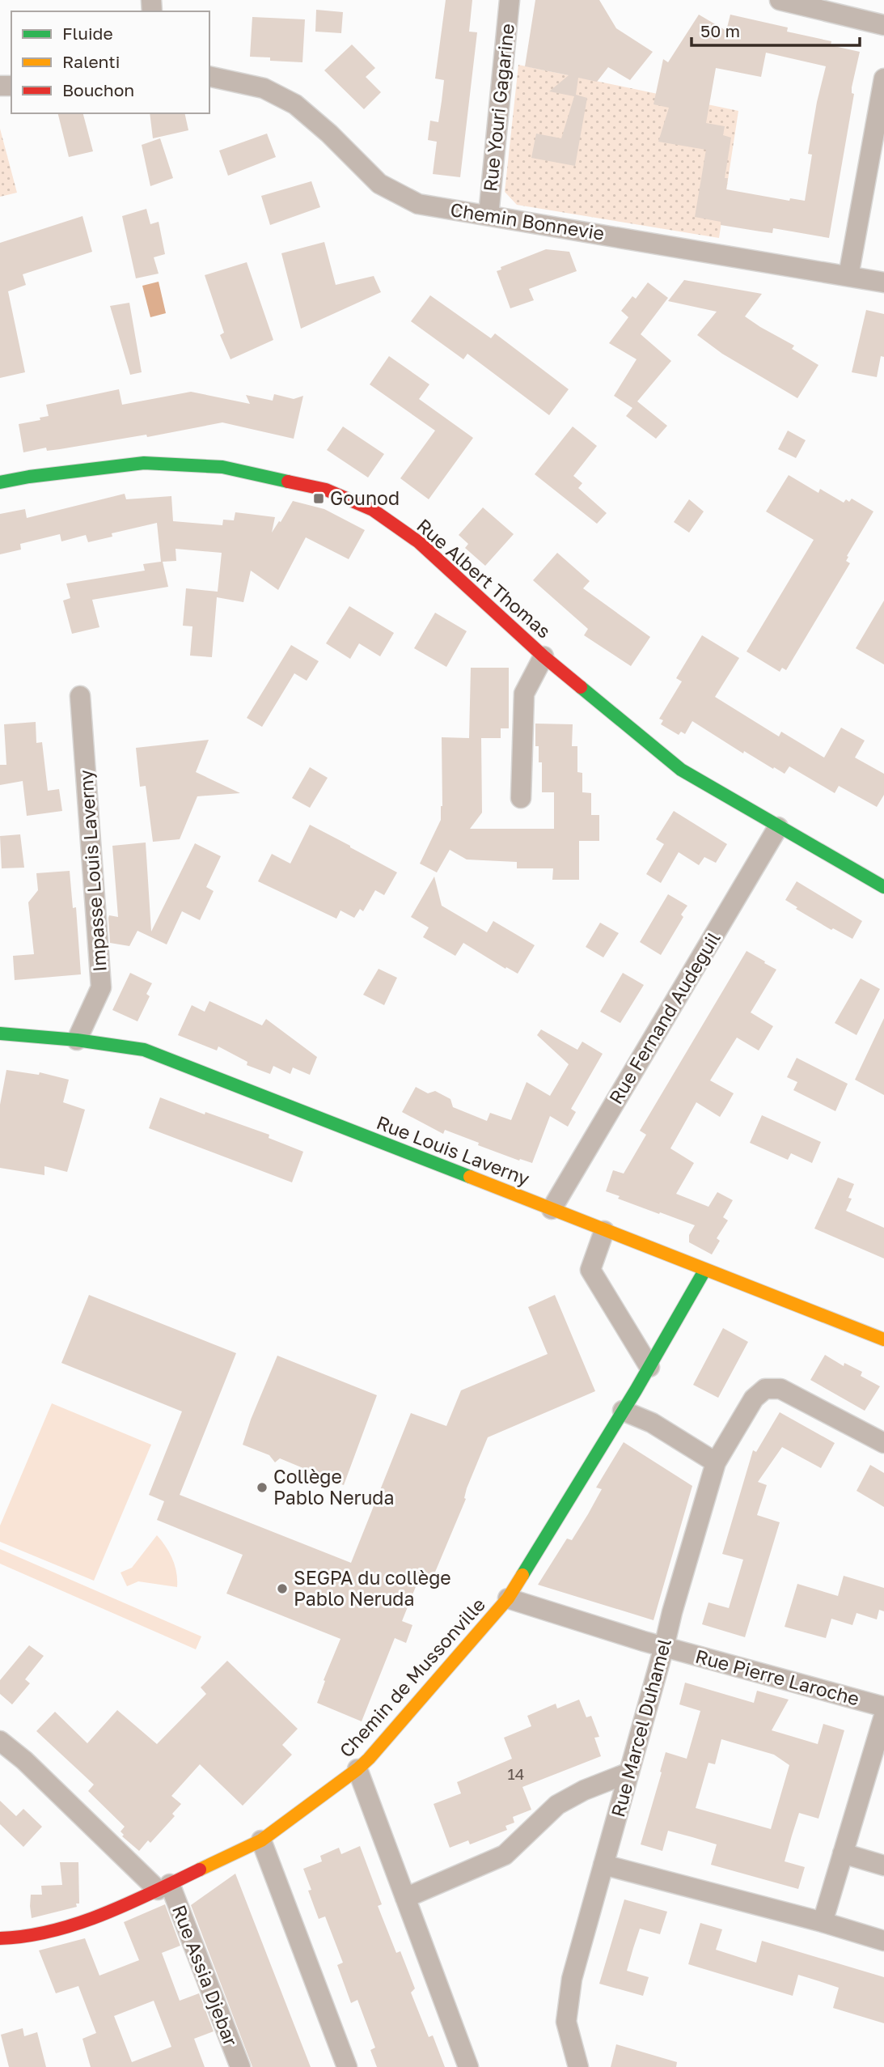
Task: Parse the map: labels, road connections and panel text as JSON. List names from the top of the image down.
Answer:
{
  "streets": {
    "street": [
      "Rue Youri Gagarine",
      "Chemin Bonnevie",
      "Rue Albert Thomas",
      "Impasse Louis Laverny",
      "Rue Fernand Audeguil",
      "Rue Louis Laverny",
      "Chemin de Mussonville",
      "Rue Pierre Laroche",
      "Rue Marcel Duhamel",
      "Rue Assia Djebar"
    ]
  },
  "crossings": [
    ["Rue Youri Gagarine", "Chemin Bonnevie"],
    ["Rue Albert Thomas", "Rue Fernand Audeguil"],
    ["Impasse Louis Laverny", "Rue Louis Laverny"],
    ["Rue Fernand Audeguil", "Rue Louis Laverny"],
    ["Rue Louis Laverny", "Chemin de Mussonville"],
    ["Chemin de Mussonville", "Rue Pierre Laroche"],
    ["Chemin de Mussonville", "Rue Assia Djebar"],
    ["Rue Pierre Laroche", "Rue Marcel Duhamel"]
  ],
  "places": {
    "transit": ["Gounod"],
    "other": ["Collège Pablo Neruda", "SEGPA du collège Pablo Neruda"]
  },
  "house_numbers": ["14"],
  "legend": ["Fluide", "Ralenti", "Bouchon"],
  "scale_bar": "50 m"
}
